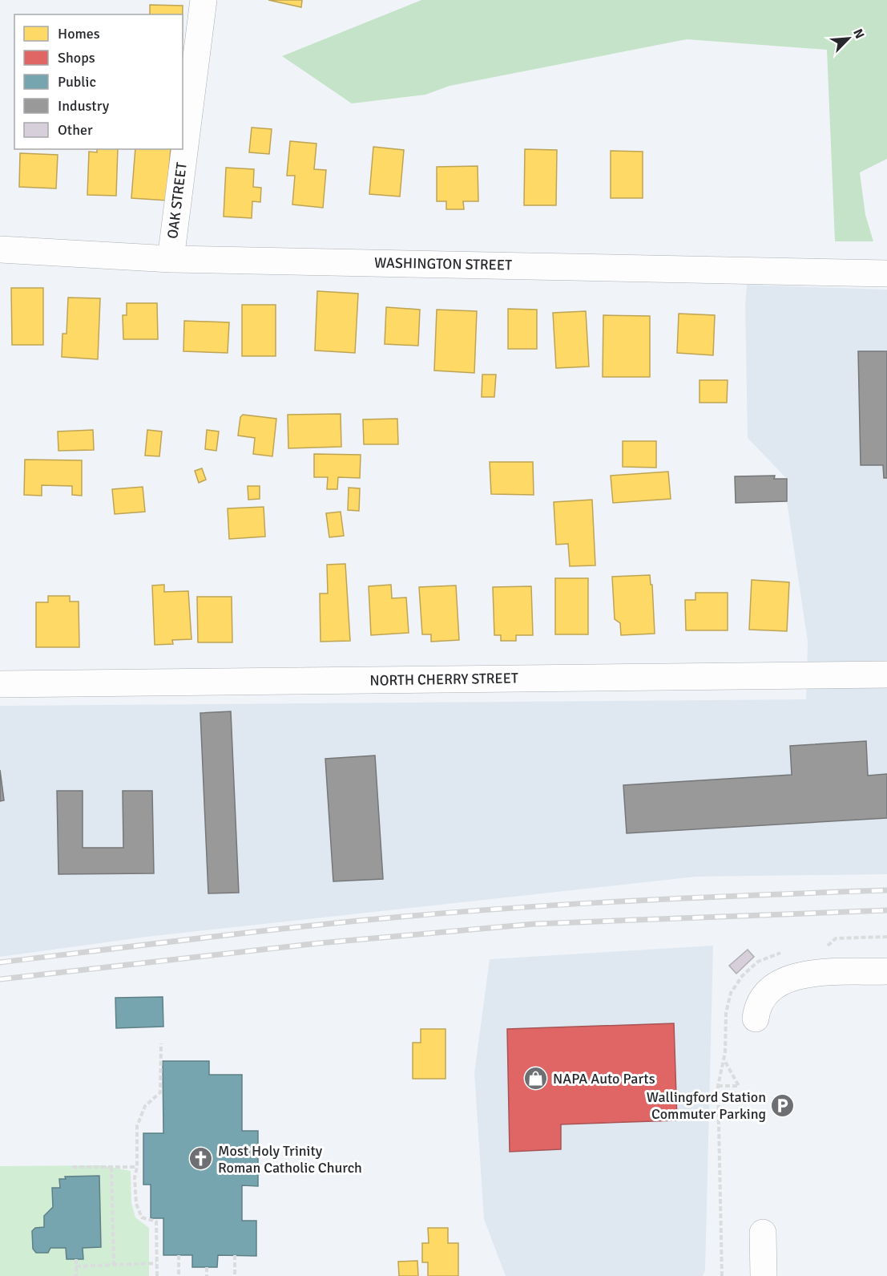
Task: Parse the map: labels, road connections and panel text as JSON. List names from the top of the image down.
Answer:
{
  "streets": {
    "street": ["OAK STREET", "WASHINGTON STREET", "NORTH CHERRY STREET"]
  },
  "crossings": [
    ["OAK STREET", "WASHINGTON STREET"]
  ],
  "places": {
    "shop": ["NAPA Auto Parts"],
    "parking": ["Wallingford Station Commuter Parking"],
    "church": ["Most Holy Trinity Roman Catholic Church"]
  },
  "legend": [
    "Homes",
    "Shops",
    "Public",
    "Industry",
    "Other"
  ],
  "north": "top right"
}
